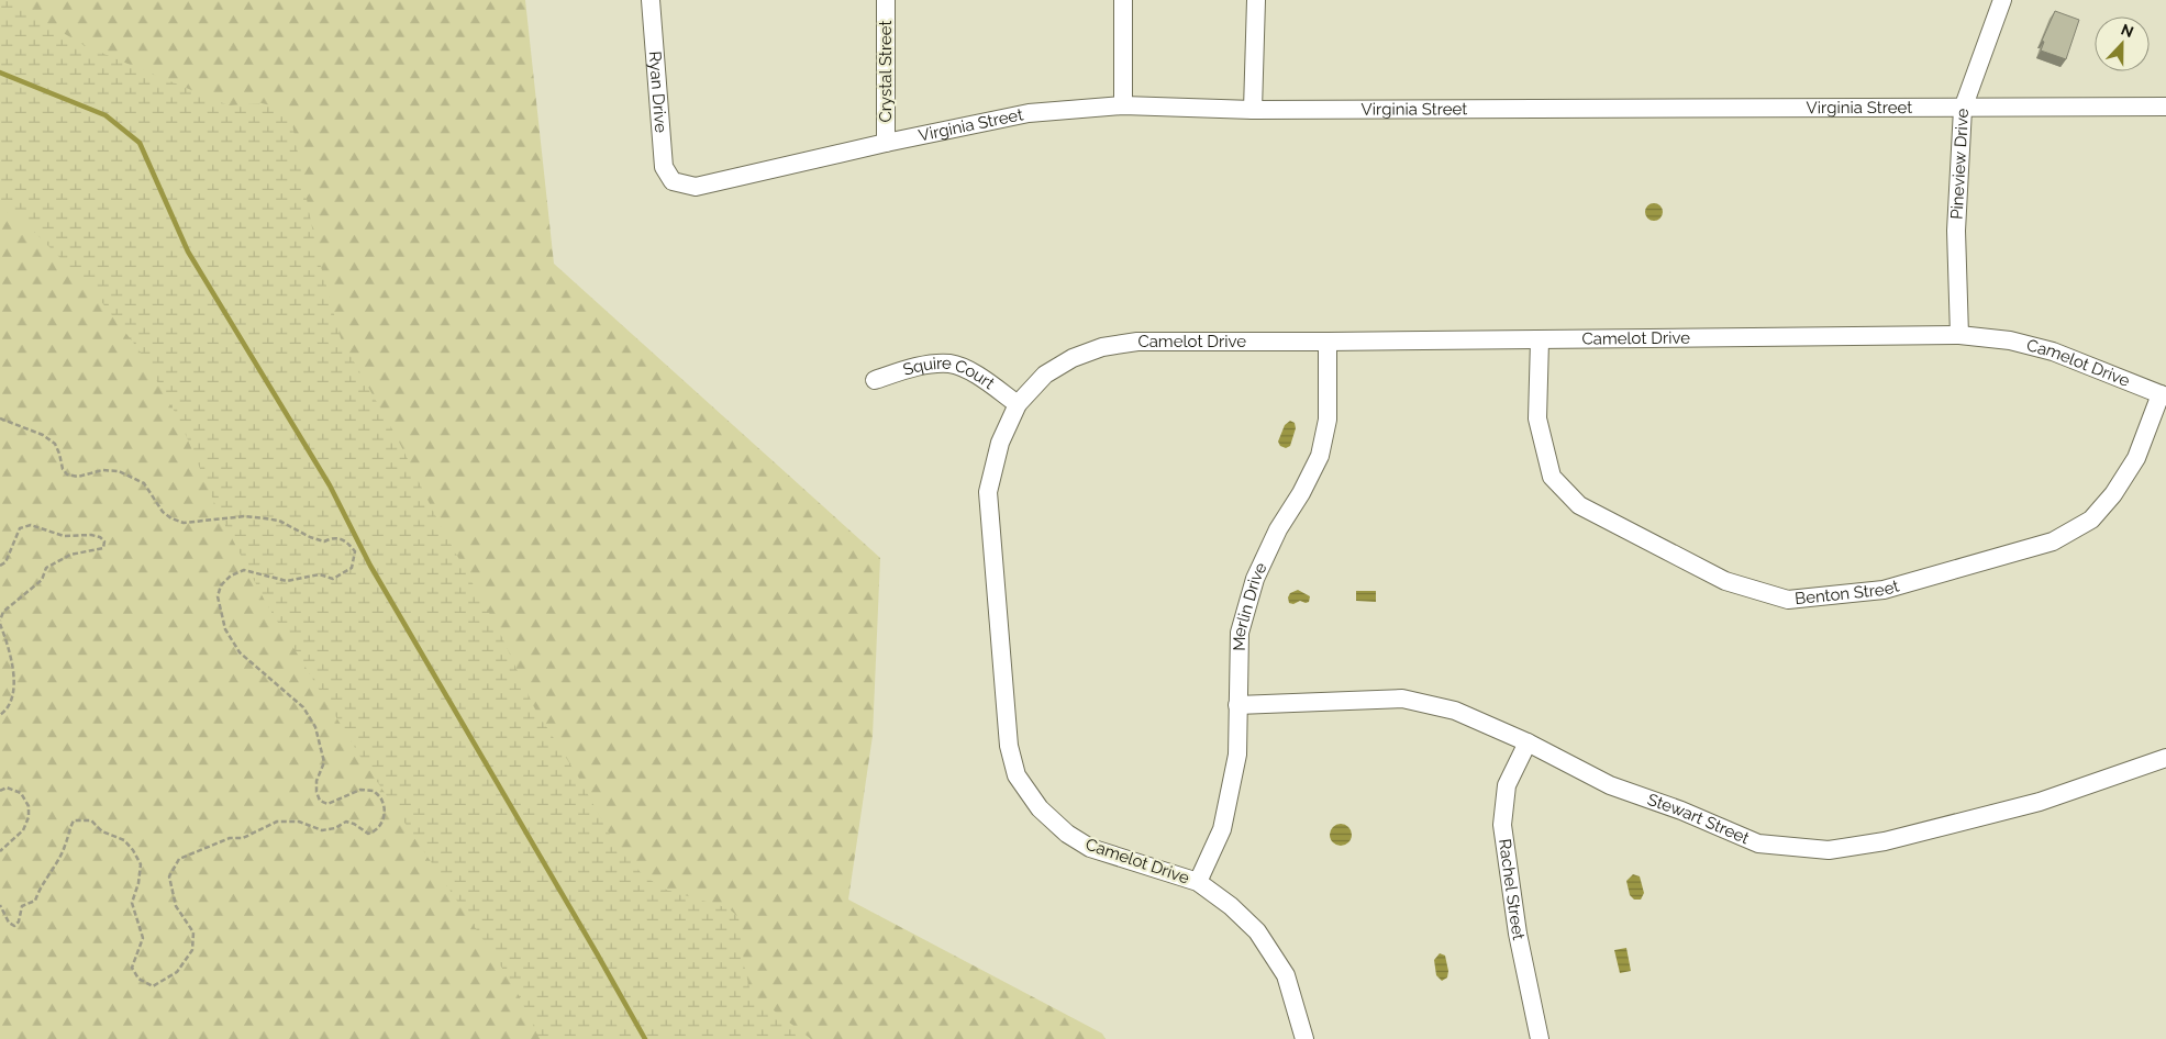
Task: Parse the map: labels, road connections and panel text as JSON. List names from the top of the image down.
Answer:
{
  "streets": {
    "street": [
      "Crystal Street",
      "Ryan Drive",
      "Virginia Street",
      "Pineview Drive",
      "Camelot Drive",
      "Squire Court",
      "Benton Street",
      "Merlin Drive",
      "Stewart Street",
      "Rachel Street"
    ]
  },
  "crossings": [
    ["Crystal Street", "Virginia Street"],
    ["Ryan Drive", "Virginia Street"],
    ["Virginia Street", "Pineview Drive"],
    ["Pineview Drive", "Camelot Drive"],
    ["Camelot Drive", "Squire Court"],
    ["Camelot Drive", "Benton Street"],
    ["Camelot Drive", "Merlin Drive"],
    ["Merlin Drive", "Stewart Street"],
    ["Stewart Street", "Rachel Street"]
  ],
  "north": "top"
}
